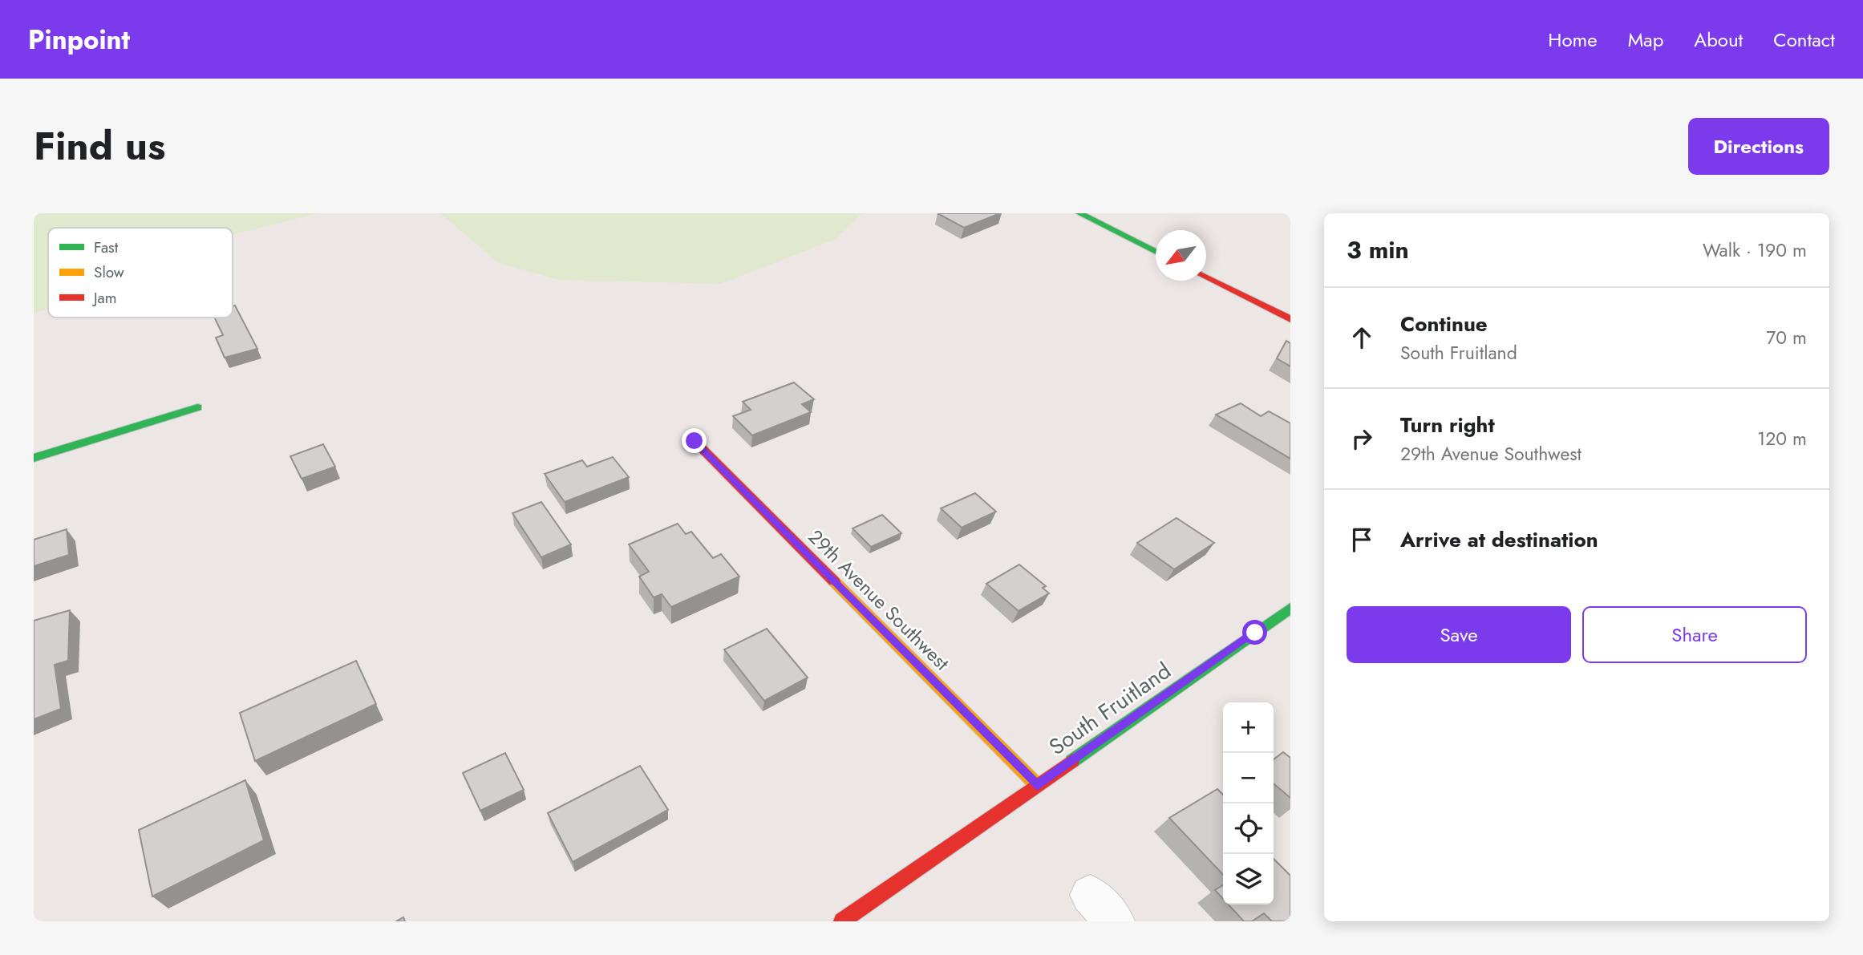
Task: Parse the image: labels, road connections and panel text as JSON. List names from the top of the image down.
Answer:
{
  "streets": {
    "street": ["29th Avenue Southwest", "South Fruitland"]
  },
  "crossings": [
    ["29th Avenue Southwest", "South Fruitland"]
  ],
  "legend": ["Fast", "Slow", "Jam"],
  "north": "bottom left",
  "page": {
    "header": "Pinpoint",
    "nav": [
      "Home",
      "Map",
      "About",
      "Contact"
    ],
    "title": "Find us",
    "buttons": [
      "Directions",
      ["Save", "Share"]
    ],
    "heading": ["3 min", "Walk · 190 m"],
    "list": [
      ["Continue", "South Fruitland", "70 m"],
      ["Turn right", "29th Avenue Southwest", "120 m"],
      "Arrive at destination"
    ],
    "map_buttons": ["+", "−"]
  }
}
